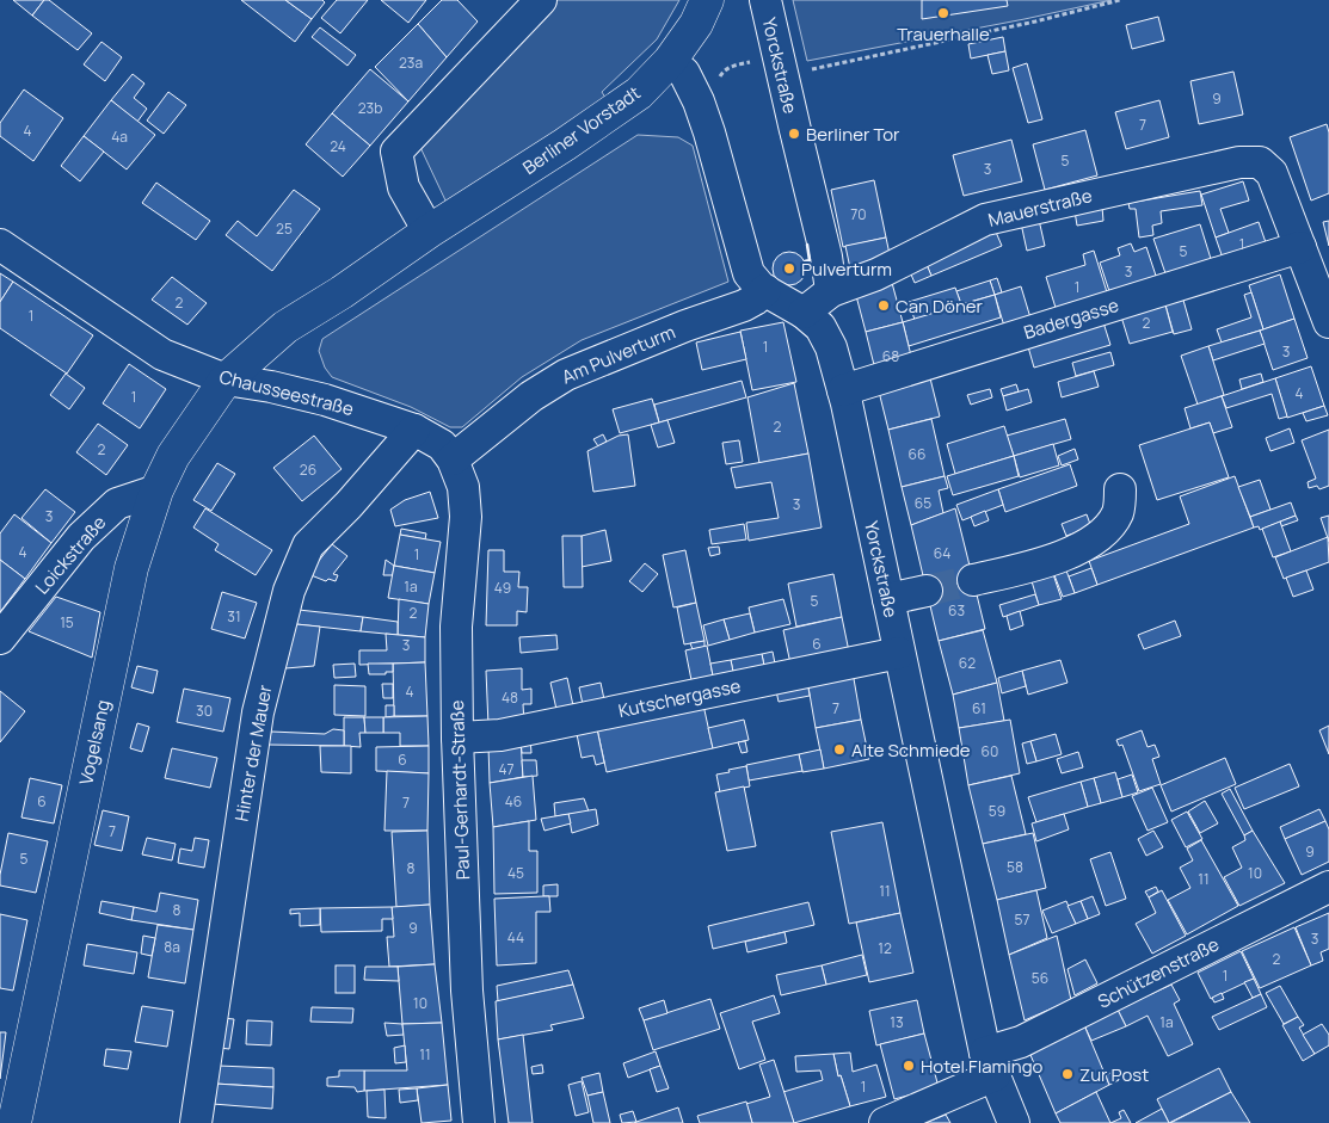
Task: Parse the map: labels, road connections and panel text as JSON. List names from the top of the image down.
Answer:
{
  "streets": {
    "main road": ["Berliner Vorstadt", "Vogelsang"],
    "street": [
      "Yorckstraße",
      "Mauerstraße",
      "Badergasse",
      "Am Pulverturm",
      "Chausseestraße",
      "Loickstraße",
      "Kutschergasse",
      "Hinter der Mauer",
      "Paul-Gerhardt-Straße",
      "Schützenstraße"
    ]
  },
  "crossings": [
    ["Yorckstraße", "Berliner Vorstadt"],
    ["Yorckstraße", "Mauerstraße"],
    ["Yorckstraße", "Badergasse"],
    ["Yorckstraße", "Am Pulverturm"],
    ["Yorckstraße", "Kutschergasse"],
    ["Yorckstraße", "Schützenstraße"],
    ["Berliner Vorstadt", "Chausseestraße"],
    ["Berliner Vorstadt", "Vogelsang"],
    ["Mauerstraße", "Badergasse"],
    ["Am Pulverturm", "Chausseestraße"],
    ["Am Pulverturm", "Paul-Gerhardt-Straße"],
    ["Chausseestraße", "Vogelsang"],
    ["Chausseestraße", "Hinter der Mauer"],
    ["Chausseestraße", "Paul-Gerhardt-Straße"],
    ["Loickstraße", "Vogelsang"],
    ["Kutschergasse", "Paul-Gerhardt-Straße"]
  ],
  "places": [
    "Trauerhalle",
    "Berliner Tor",
    "Pulverturm",
    "Can Döner",
    "Alte Schmiede",
    "Hotel Flamingo",
    "Zur Post"
  ],
  "house_numbers": [
    "23a",
    "9",
    "23b",
    "7",
    "4",
    "4a",
    "24",
    "5",
    "3",
    "70",
    "25",
    "1",
    "5",
    "3",
    "1",
    "2",
    "1",
    "2",
    "1",
    "3",
    "68",
    "4",
    "1",
    "2",
    "2",
    "66",
    "26",
    "65",
    "3",
    "3",
    "4",
    "64",
    "1",
    "1a",
    "49",
    "5",
    "63",
    "2",
    "31",
    "15",
    "6",
    "3",
    "62",
    "4",
    "48",
    "7",
    "61",
    "30",
    "60",
    "6",
    "47",
    "6",
    "46",
    "7",
    "59",
    "7",
    "9",
    "5",
    "58",
    "8",
    "45",
    "10",
    "11",
    "11",
    "8",
    "57",
    "9",
    "44",
    "3",
    "8a",
    "12",
    "2",
    "1",
    "56",
    "10",
    "13",
    "1a",
    "11",
    "1"
  ]
}
